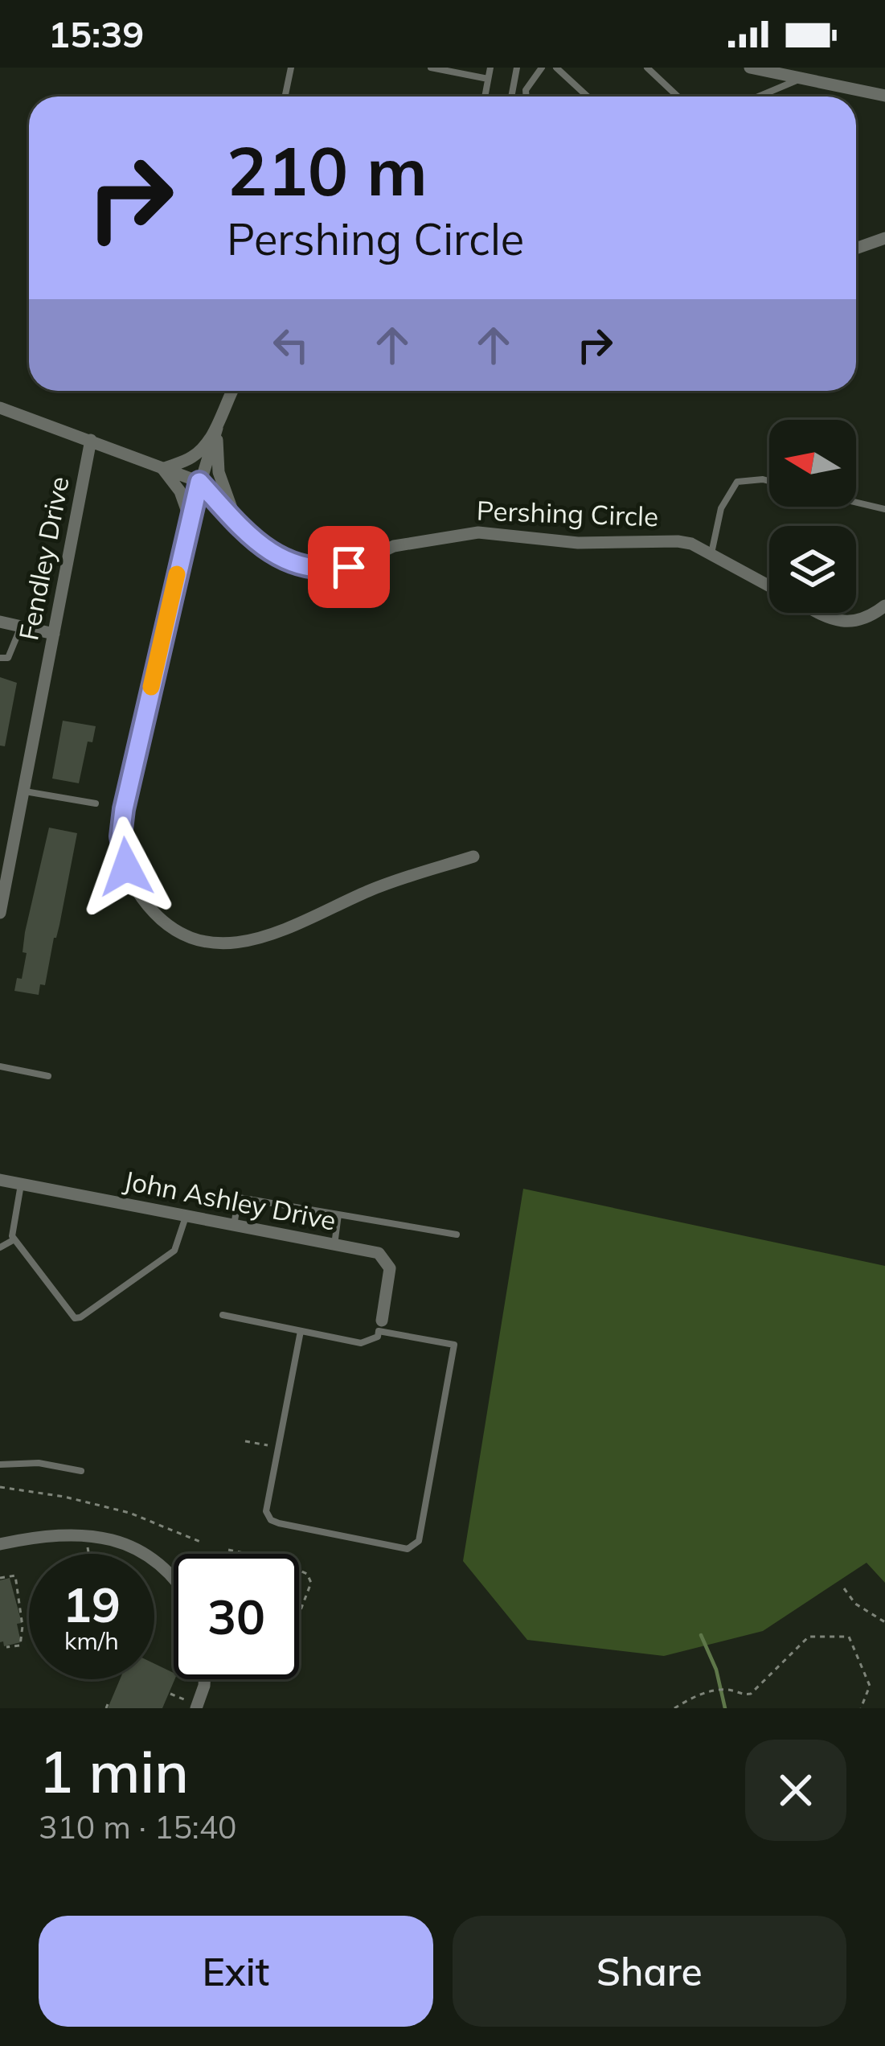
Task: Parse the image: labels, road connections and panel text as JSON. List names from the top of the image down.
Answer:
{
  "streets": {
    "street": ["Pershing Circle", "Fendley Drive", "John Ashley Drive"]
  },
  "crossings": [
    ["Pershing Circle", "Fendley Drive"]
  ],
  "north": "left",
  "page": {
    "status": "15:39",
    "turn": ["210 m", "Pershing Circle"],
    "speed": "19 km/h",
    "limit": "30",
    "heading": ["1 min", "310 m · 15:40"],
    "buttons": ["Exit", "Share"]
  }
}
